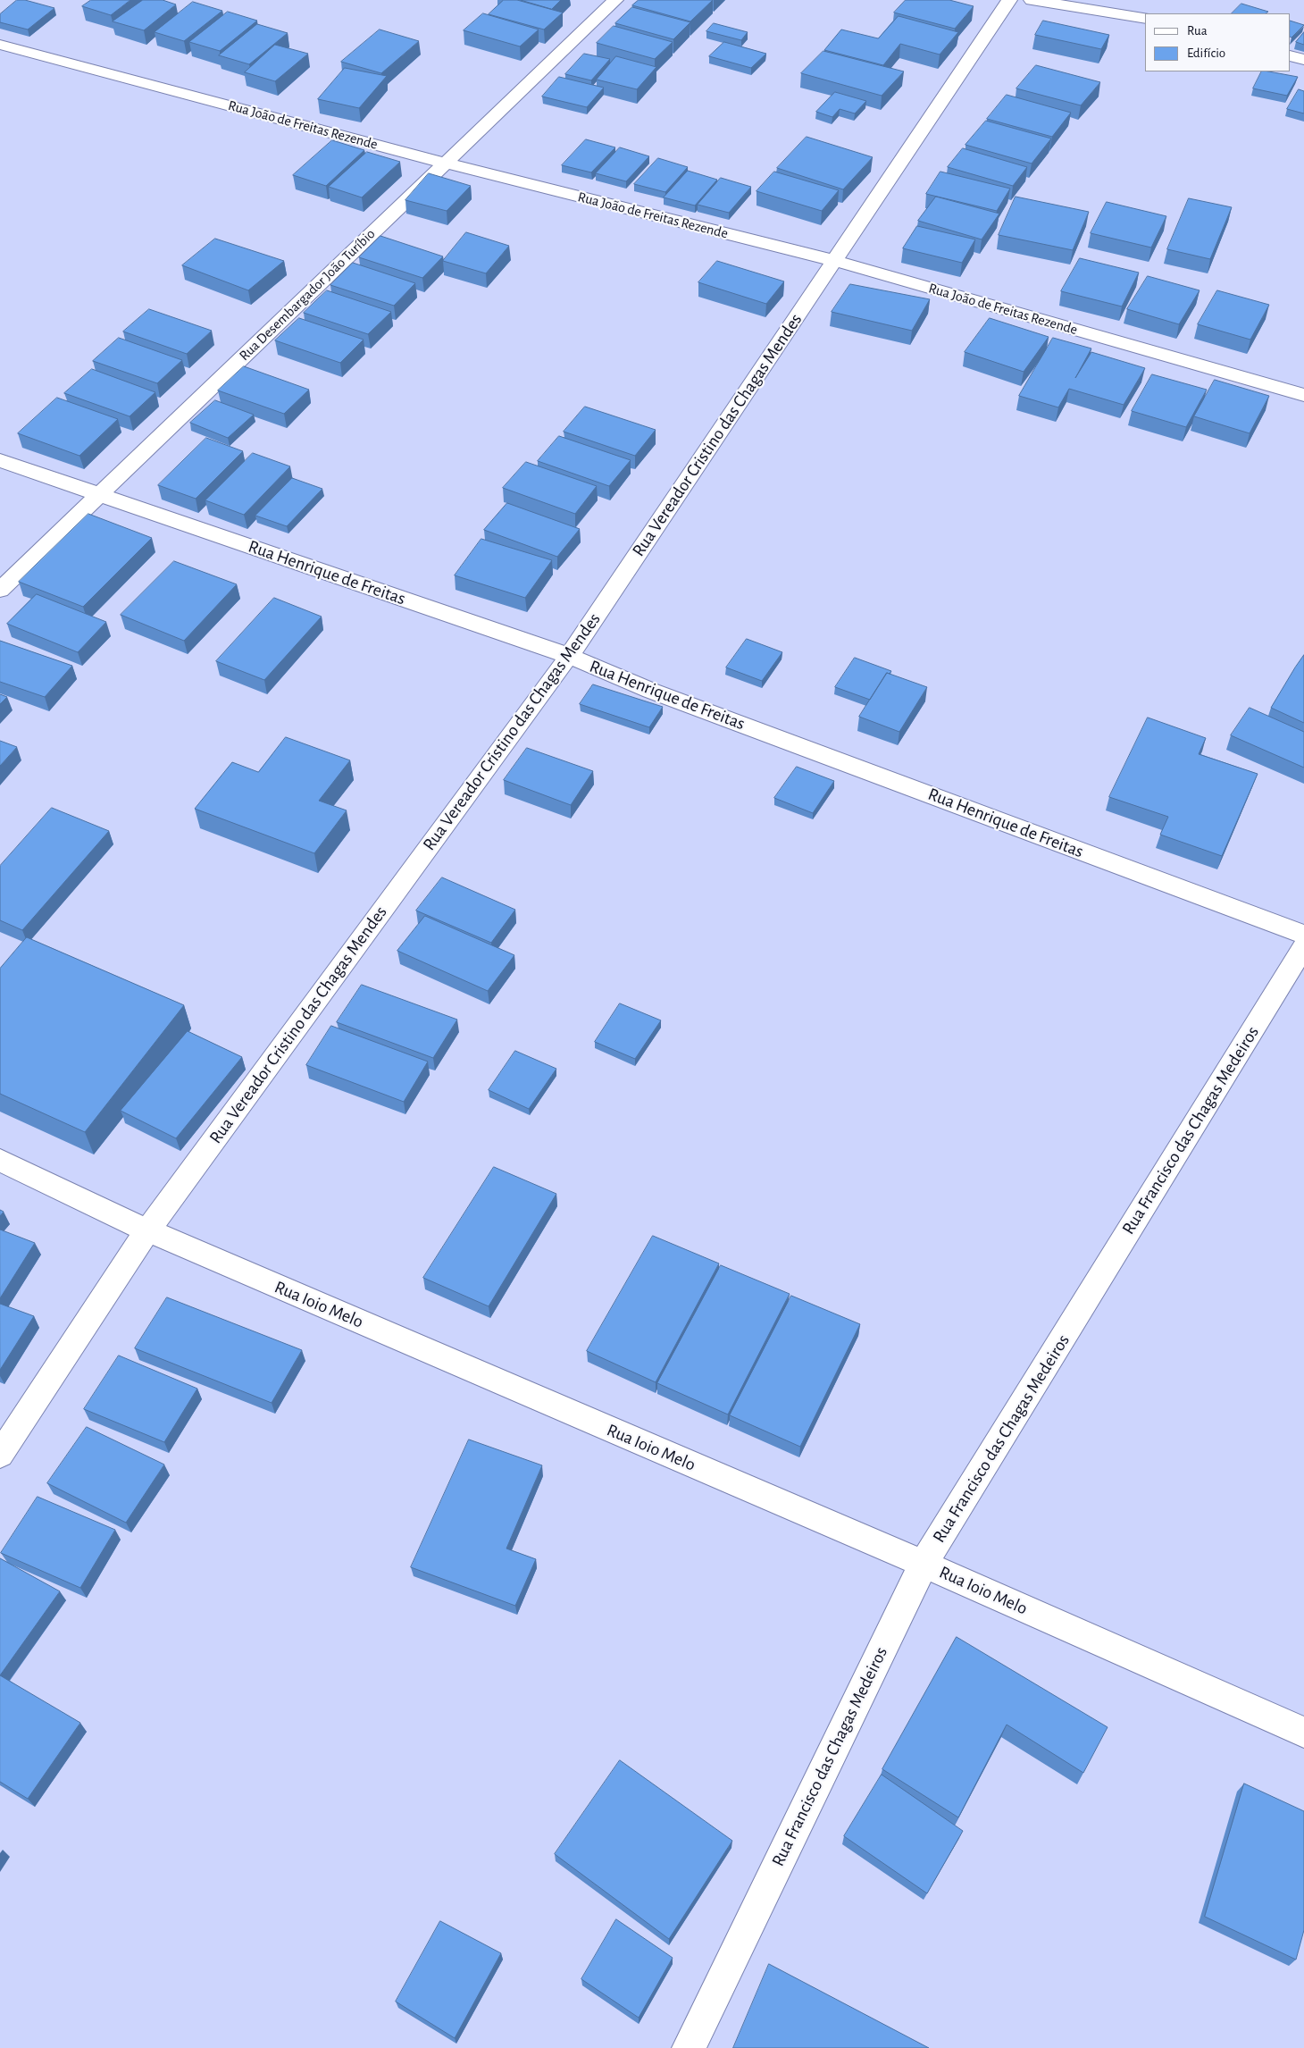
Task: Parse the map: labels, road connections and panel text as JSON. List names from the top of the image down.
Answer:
{
  "streets": {
    "street": [
      "Rua João de Freitas Rezende",
      "Rua Desembargador João Turíbio",
      "Rua Vereador Cristino das Chagas Mendes",
      "Rua Henrique de Freitas",
      "Rua Francisco das Chagas Medeiros",
      "Rua Ioio Melo"
    ]
  },
  "crossings": [
    ["Rua João de Freitas Rezende", "Rua Desembargador João Turíbio"],
    ["Rua João de Freitas Rezende", "Rua Vereador Cristino das Chagas Mendes"],
    ["Rua Desembargador João Turíbio", "Rua Henrique de Freitas"],
    ["Rua Vereador Cristino das Chagas Mendes", "Rua Henrique de Freitas"],
    ["Rua Vereador Cristino das Chagas Mendes", "Rua Ioio Melo"],
    ["Rua Francisco das Chagas Medeiros", "Rua Ioio Melo"]
  ],
  "legend": ["Rua", "Edifício"]
}
